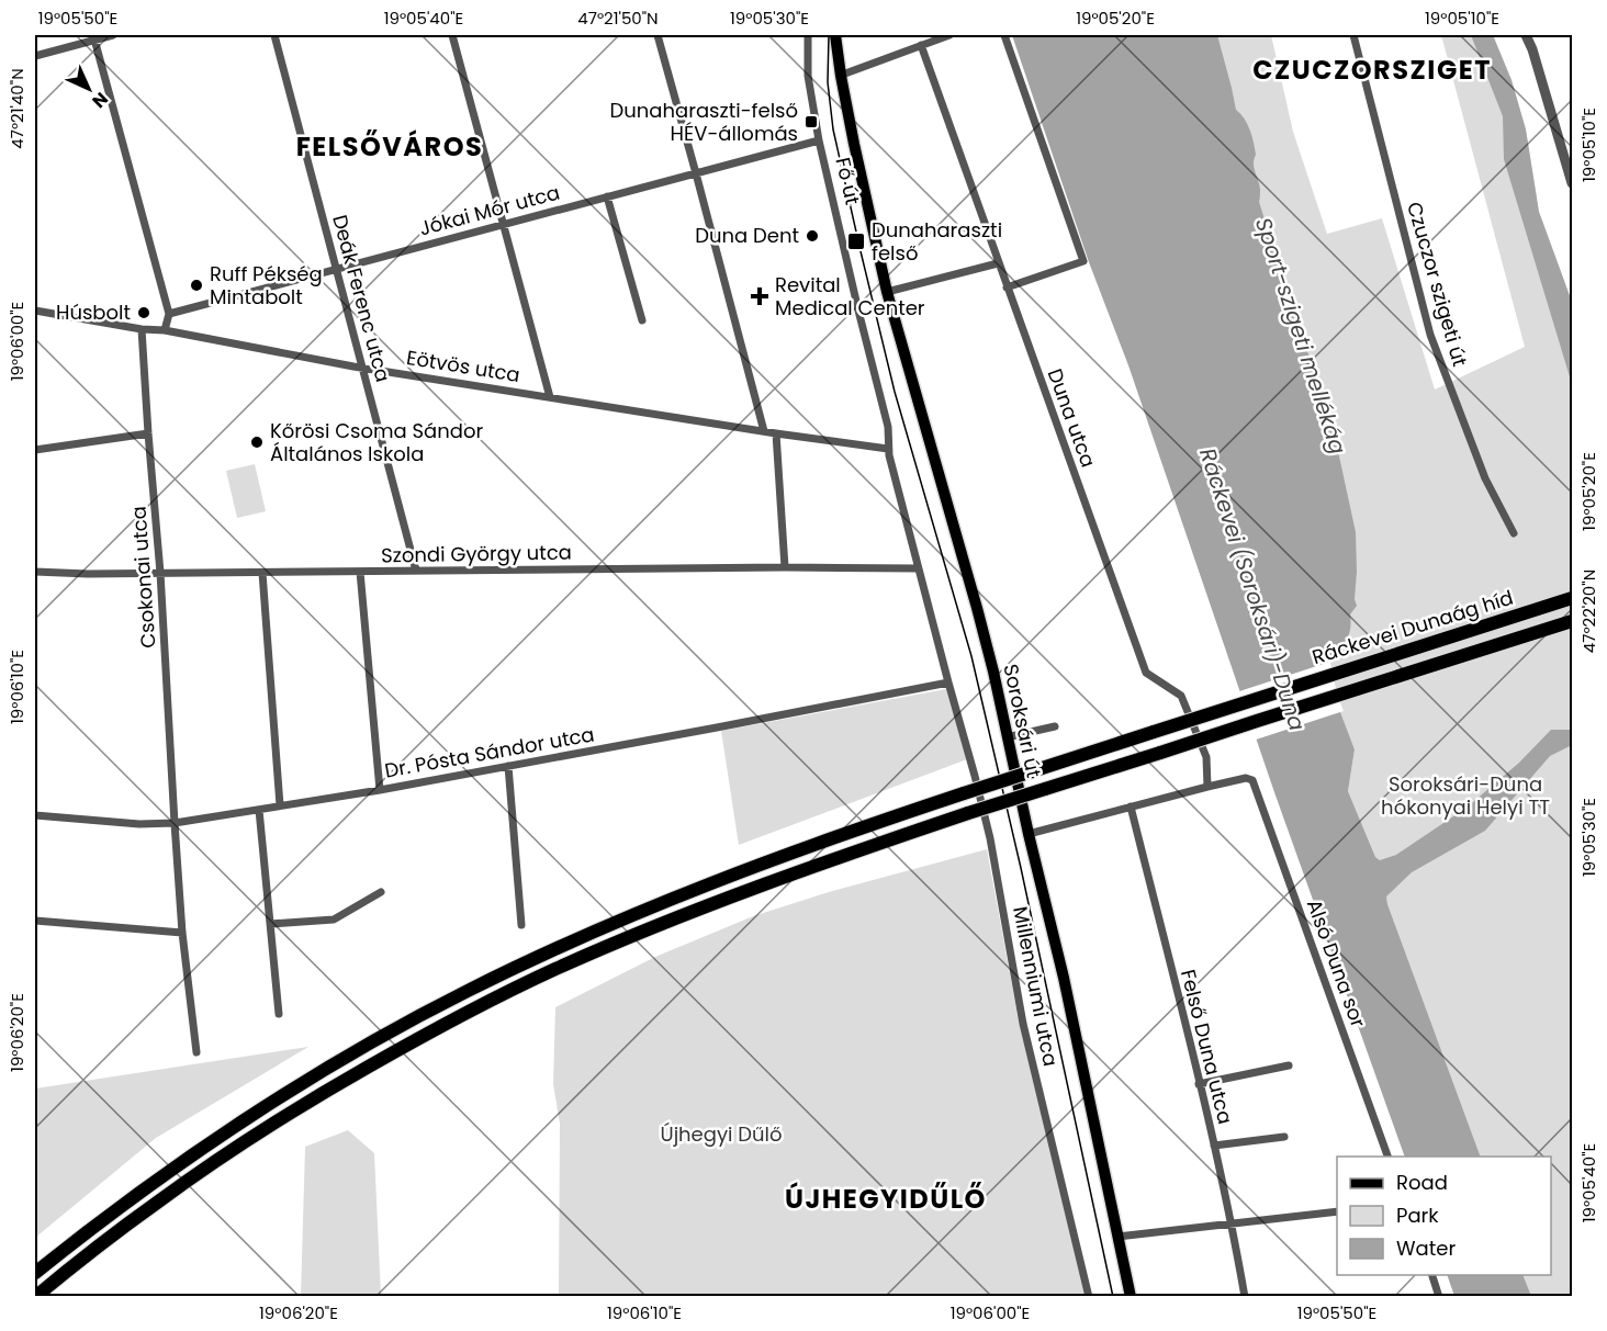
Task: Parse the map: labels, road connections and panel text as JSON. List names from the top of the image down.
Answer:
{
  "streets": {
    "highway": ["Ráckevei Dunaág híd"],
    "main road": ["Fő út", "Soroksári út"],
    "street": [
      "Jókai Mór utca",
      "Czuczor szigeti út",
      "Deák Ferenc utca",
      "Eötvös utca",
      "Duna utca",
      "Szondi György utca",
      "Csokonai utca",
      "Dr. Pósta Sándor utca",
      "Alsó Duna sor",
      "Millenniumi utca",
      "Felső Duna utca"
    ]
  },
  "crossings": [
    ["Fő út", "Jókai Mór utca"],
    ["Fő út", "Eötvös utca"],
    ["Fő út", "Szondi György utca"],
    ["Fő út", "Soroksári út"],
    ["Fő út", "Millenniumi utca"],
    ["Jókai Mór utca", "Deák Ferenc utca"],
    ["Deák Ferenc utca", "Eötvös utca"],
    ["Deák Ferenc utca", "Szondi György utca"],
    ["Eötvös utca", "Csokonai utca"],
    ["Duna utca", "Alsó Duna sor"],
    ["Szondi György utca", "Csokonai utca"],
    ["Szondi György utca", "Millenniumi utca"],
    ["Csokonai utca", "Dr. Pósta Sándor utca"],
    ["Dr. Pósta Sándor utca", "Millenniumi utca"]
  ],
  "districts": ["CZUCZORSZIGET", "FELSŐVÁROS", "ÚJHEGYIDŰLŐ"],
  "water": ["Sport-szigeti mellékág", "Ráckevei (Soroksári)-Duna"],
  "parks": ["Soroksári-Duna hókonyai Helyi TT", "Újhegyi Dűlő"],
  "places": {
    "transit": ["Dunaharaszti-felső HÉV-állomás", "Dunaharaszti felső"],
    "other": [
      "Duna Dent",
      "Ruff Pékség Mintabolt",
      "Húsbolt",
      "Kőrösi Csoma Sándor Általános Iskola"
    ],
    "health": ["Revital Medical Center"]
  },
  "legend": ["Road", "Park", "Water"],
  "north": "bottom right",
  "coordinates": [
    "19°05'50\"E",
    "19°05'40\"E",
    "47°21'50\"N",
    "19°05'30\"E",
    "19°05'20\"E",
    "19°05'10\"E",
    "47°21'40\"N",
    "19°06'00\"E",
    "47°22'20\"N",
    "19°06'10\"E",
    "19°06'20\"E"
  ]
}
